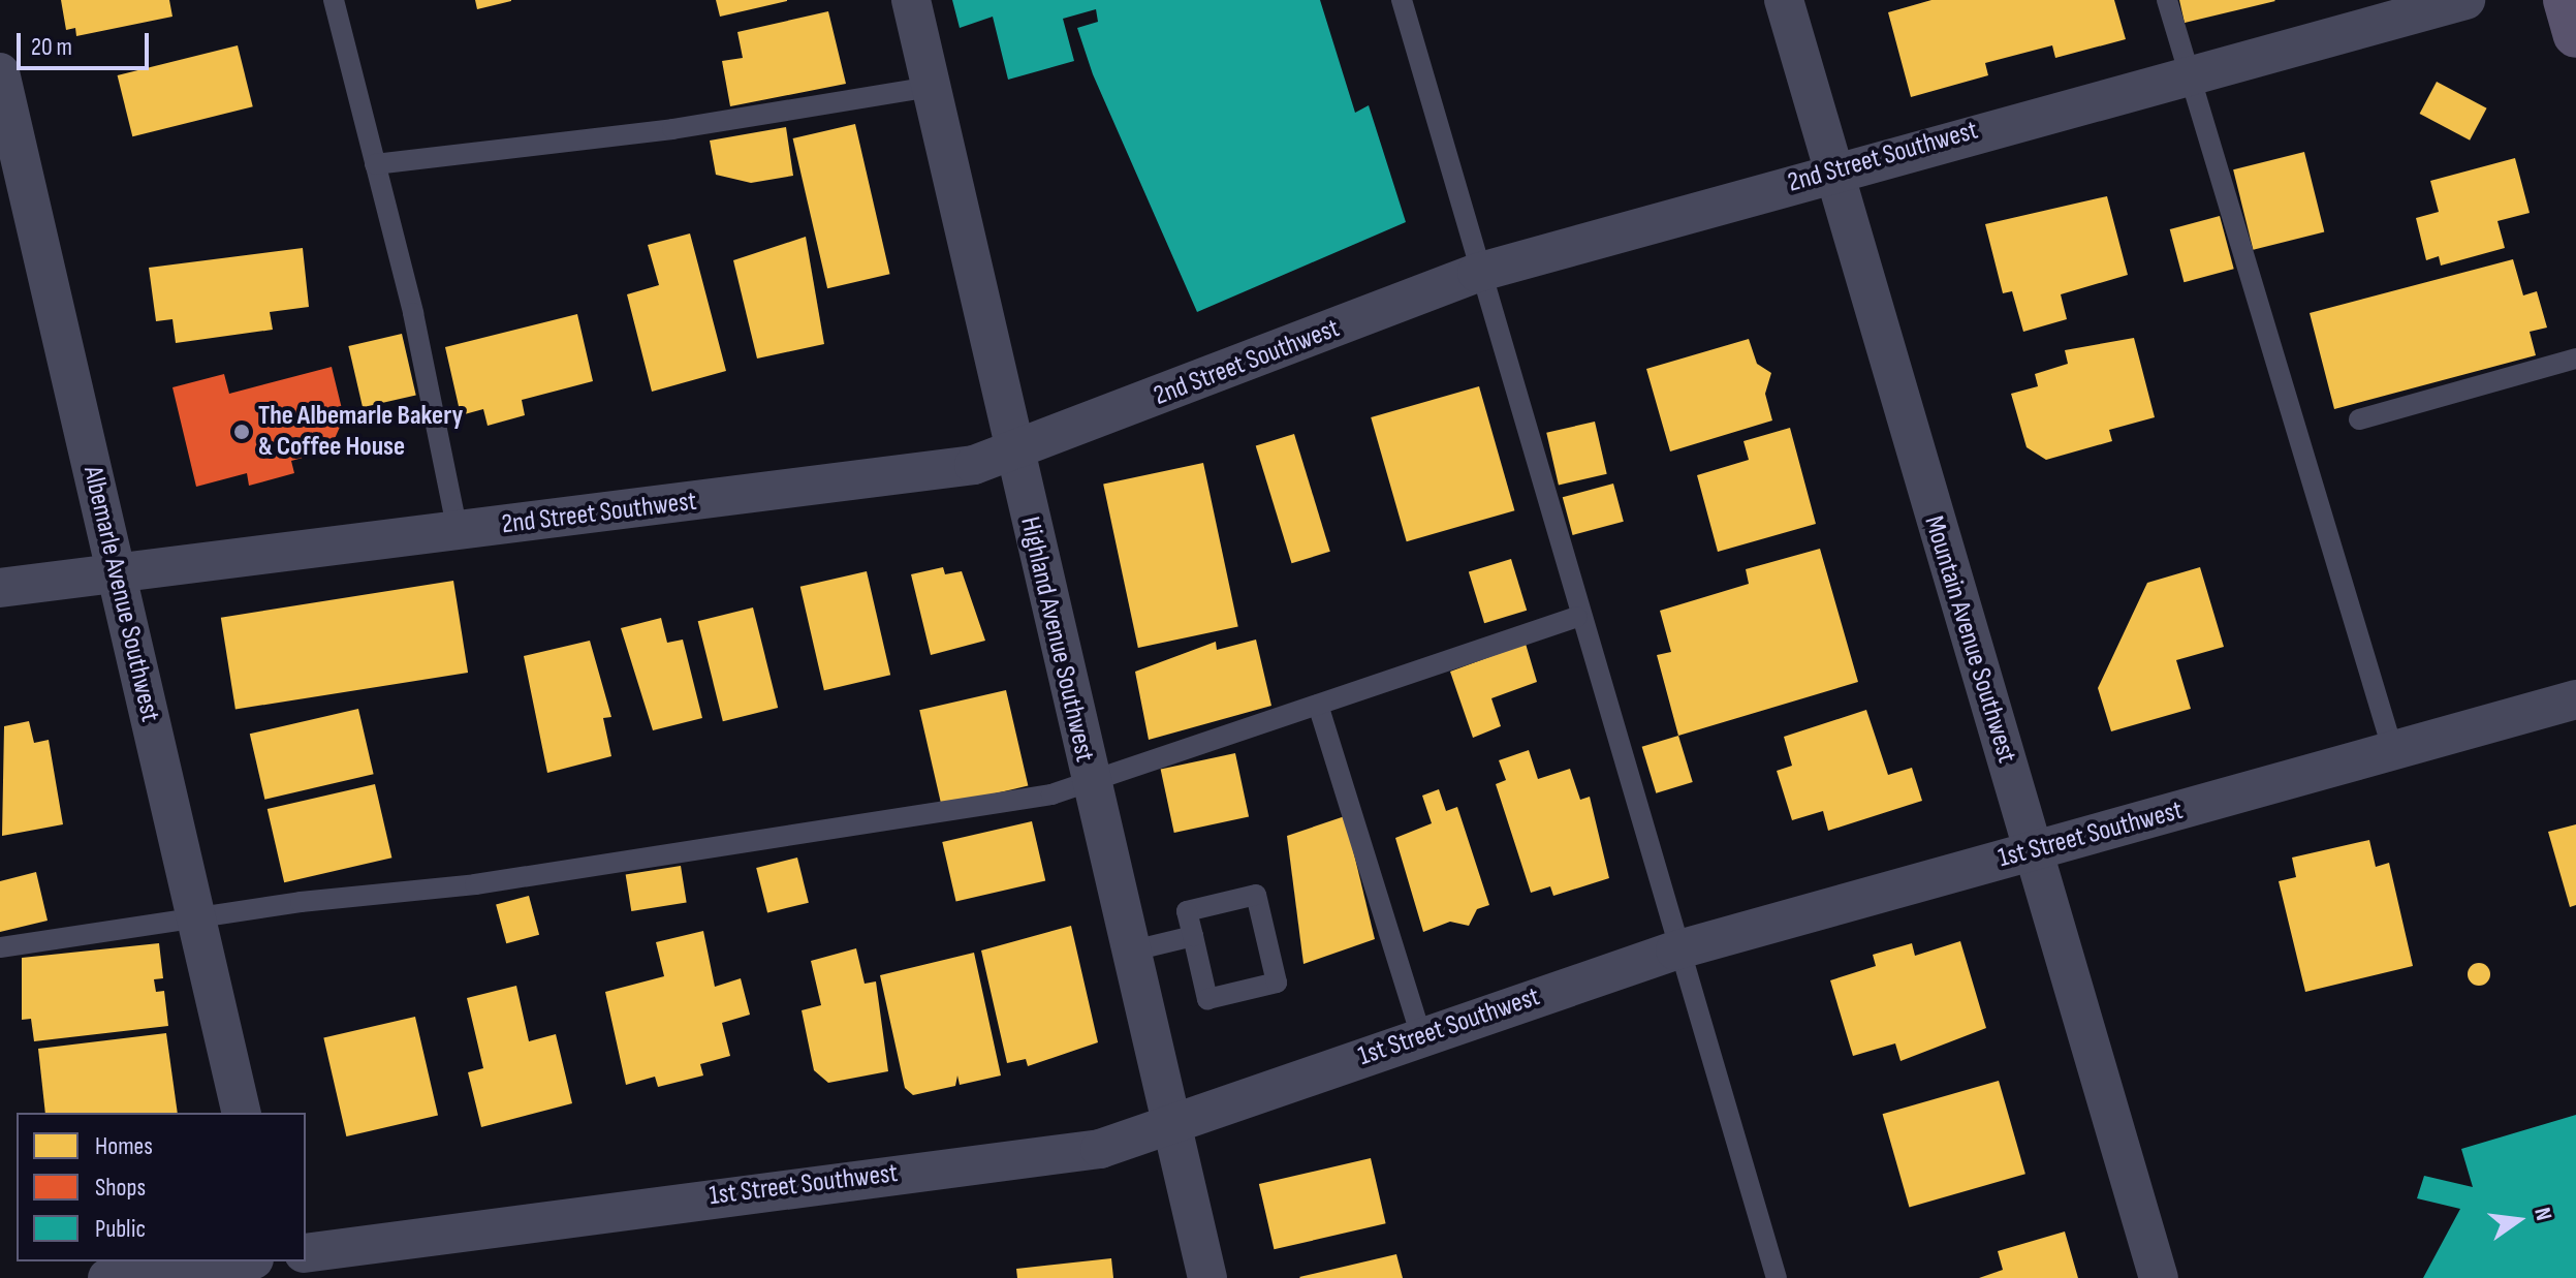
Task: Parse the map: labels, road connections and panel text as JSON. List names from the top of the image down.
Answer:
{
  "streets": {
    "street": [
      "2nd Street Southwest",
      "Albemarle Avenue Southwest",
      "Highland Avenue Southwest",
      "Mountain Avenue Southwest",
      "1st Street Southwest"
    ]
  },
  "crossings": [
    ["2nd Street Southwest", "Albemarle Avenue Southwest"],
    ["2nd Street Southwest", "Highland Avenue Southwest"],
    ["2nd Street Southwest", "Mountain Avenue Southwest"],
    ["Highland Avenue Southwest", "1st Street Southwest"],
    ["Mountain Avenue Southwest", "1st Street Southwest"]
  ],
  "places": ["The Albemarle Bakery & Coffee House"],
  "legend": ["Homes", "Shops", "Public"],
  "scale_bar": "20 m",
  "north": "right"
}
